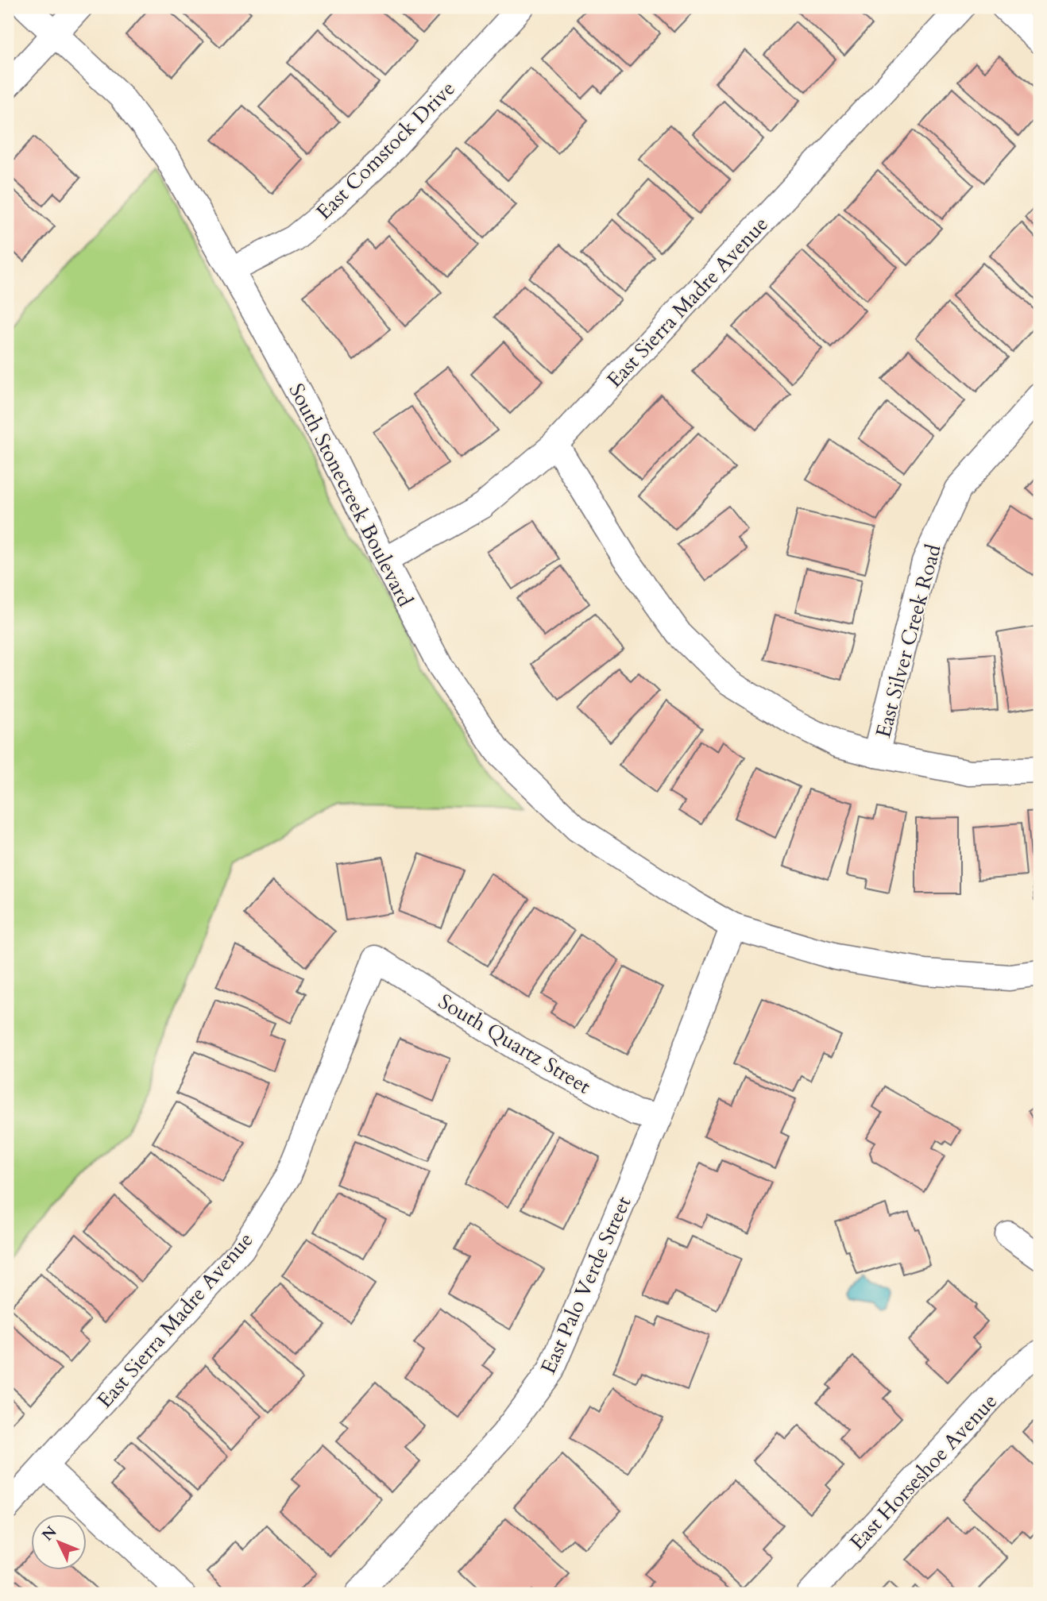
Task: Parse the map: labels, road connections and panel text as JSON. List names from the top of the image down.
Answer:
{
  "streets": {
    "street": [
      "East Comstock Drive",
      "East Sierra Madre Avenue",
      "South Stonecreek Boulevard",
      "East Silver Creek Road",
      "South Quartz Street",
      "East Palo Verde Street",
      "East Horseshoe Avenue"
    ]
  },
  "crossings": [
    ["East Comstock Drive", "South Stonecreek Boulevard"],
    ["East Sierra Madre Avenue", "South Stonecreek Boulevard"],
    ["East Sierra Madre Avenue", "South Quartz Street"],
    ["South Stonecreek Boulevard", "East Palo Verde Street"],
    ["South Quartz Street", "East Palo Verde Street"]
  ],
  "north": "top left"
}
